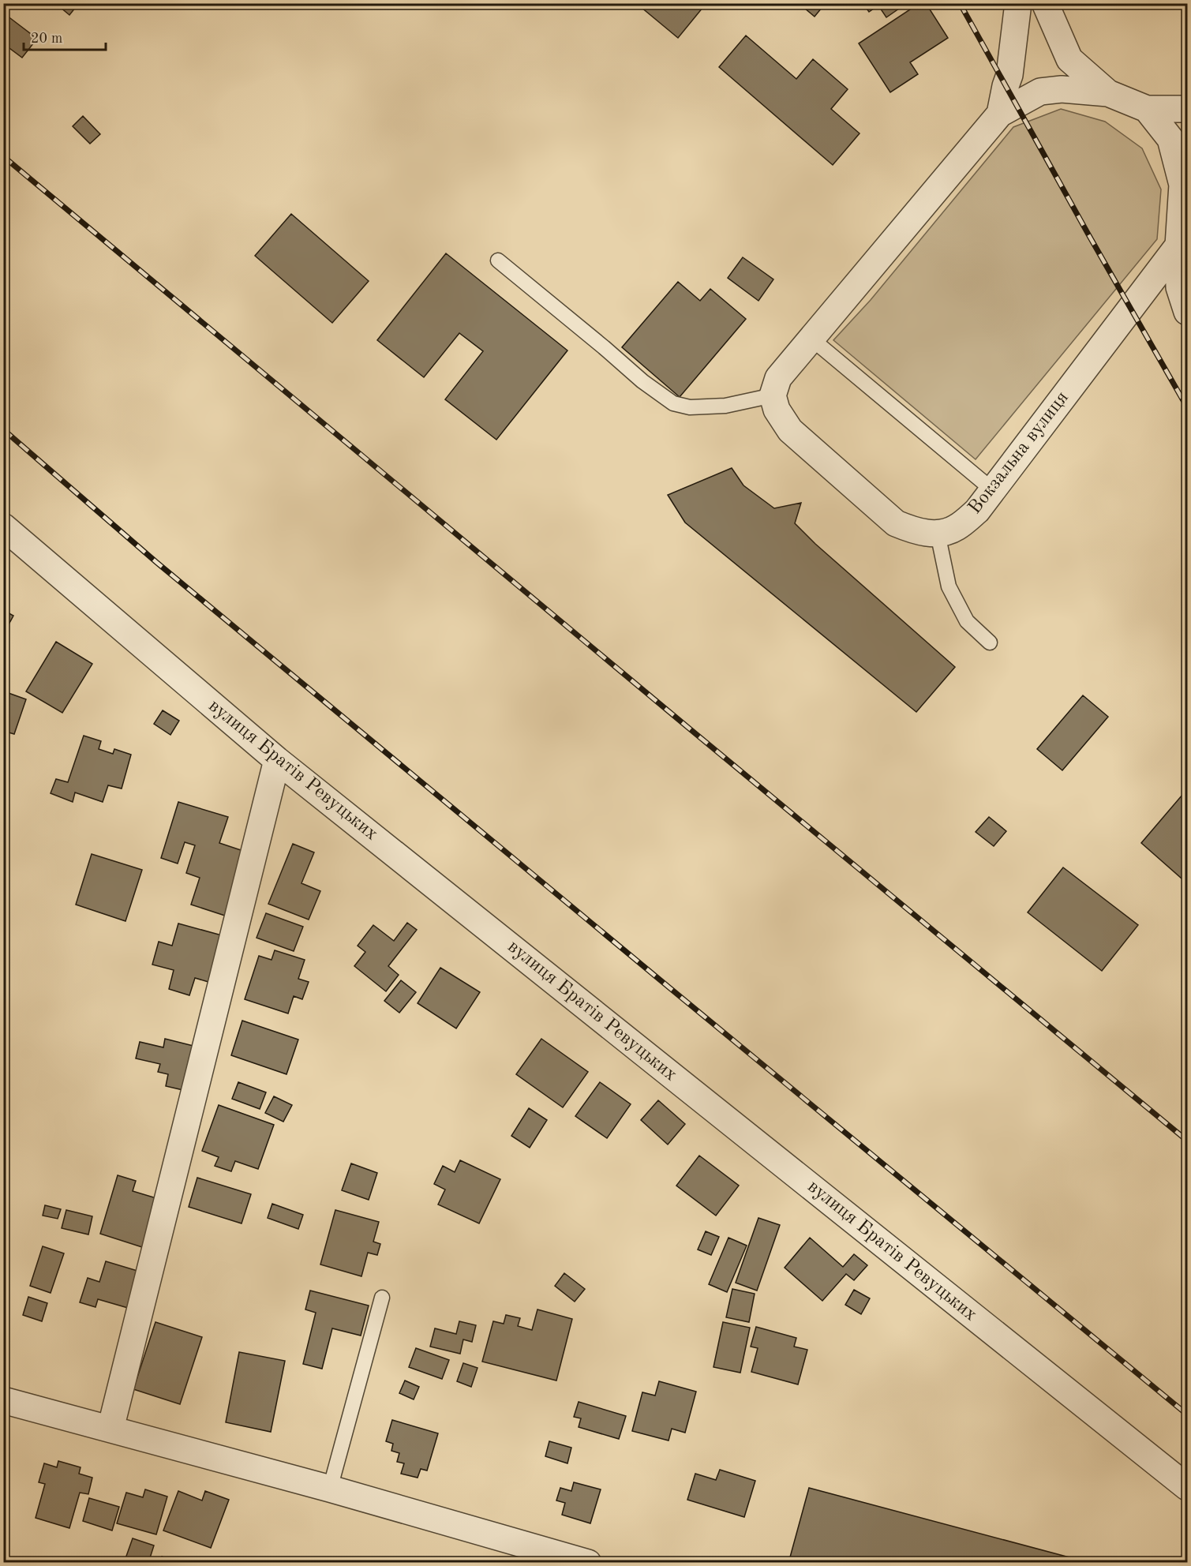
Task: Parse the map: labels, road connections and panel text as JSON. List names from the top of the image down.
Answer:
{
  "streets": {
    "street": ["Вокзальна вулиця", "вулиця Братів Ревуцьких"]
  },
  "scale_bar": "20 m"
}
